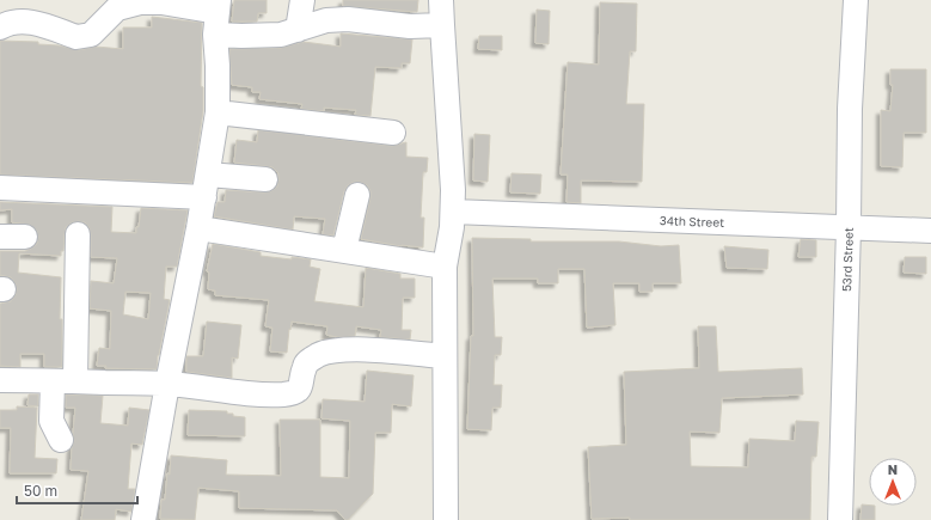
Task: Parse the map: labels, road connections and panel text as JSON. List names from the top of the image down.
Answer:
{
  "streets": {
    "street": ["34th Street", "53rd Street"]
  },
  "crossings": [
    ["34th Street", "53rd Street"]
  ],
  "scale_bar": "50 m",
  "north": "top"
}
